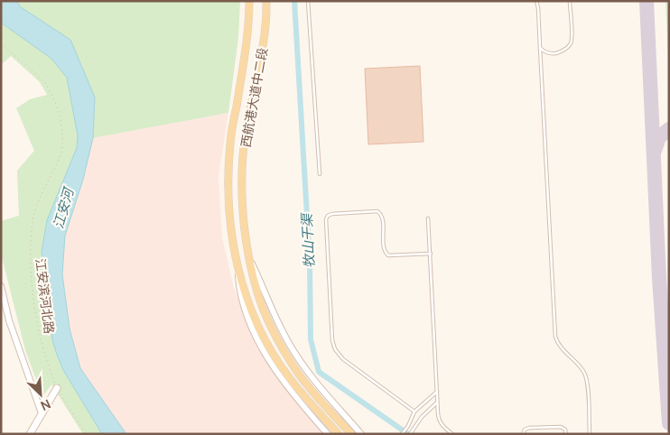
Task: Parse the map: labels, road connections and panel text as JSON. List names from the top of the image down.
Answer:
{
  "streets": {
    "main road": ["西航港大道中二段"],
    "path": ["江安滨河北路"]
  },
  "water": ["江安河", "牧山干渠"],
  "north": "bottom right"
}
